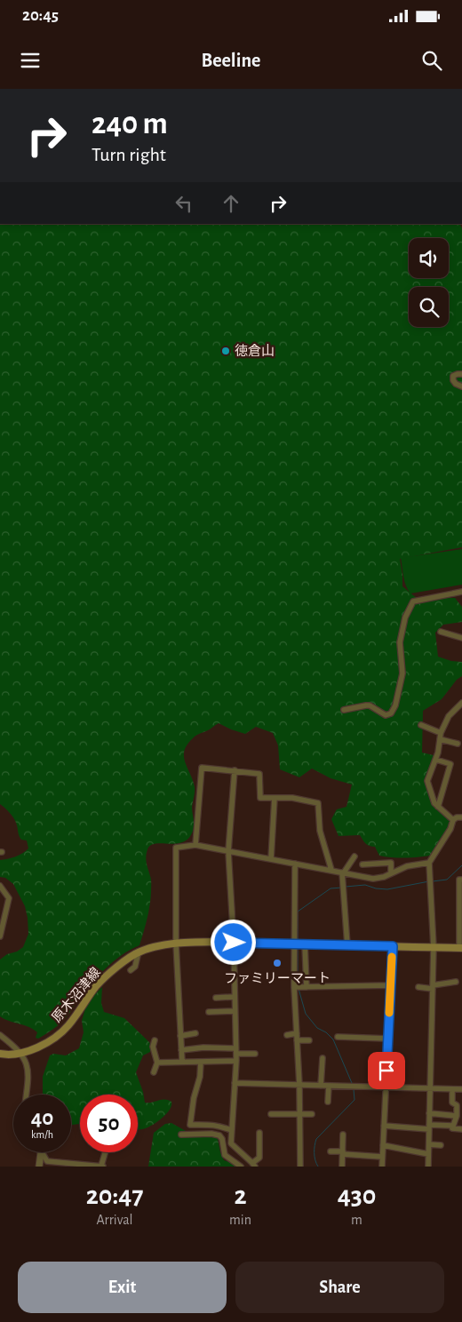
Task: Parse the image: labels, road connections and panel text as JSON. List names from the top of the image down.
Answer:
{
  "streets": {
    "main road": ["原木沼津線"]
  },
  "places": ["徳倉山", "ファミリーマート"],
  "page": {
    "status": "20:45",
    "header": "Beeline",
    "turn": ["240 m", "Turn right"],
    "speed": "40 km/h",
    "limit": "50",
    "eta": [
      "20:47",
      "Arrival",
      "2",
      "min",
      "430",
      "m"
    ],
    "buttons": ["Exit", "Share"]
  }
}
